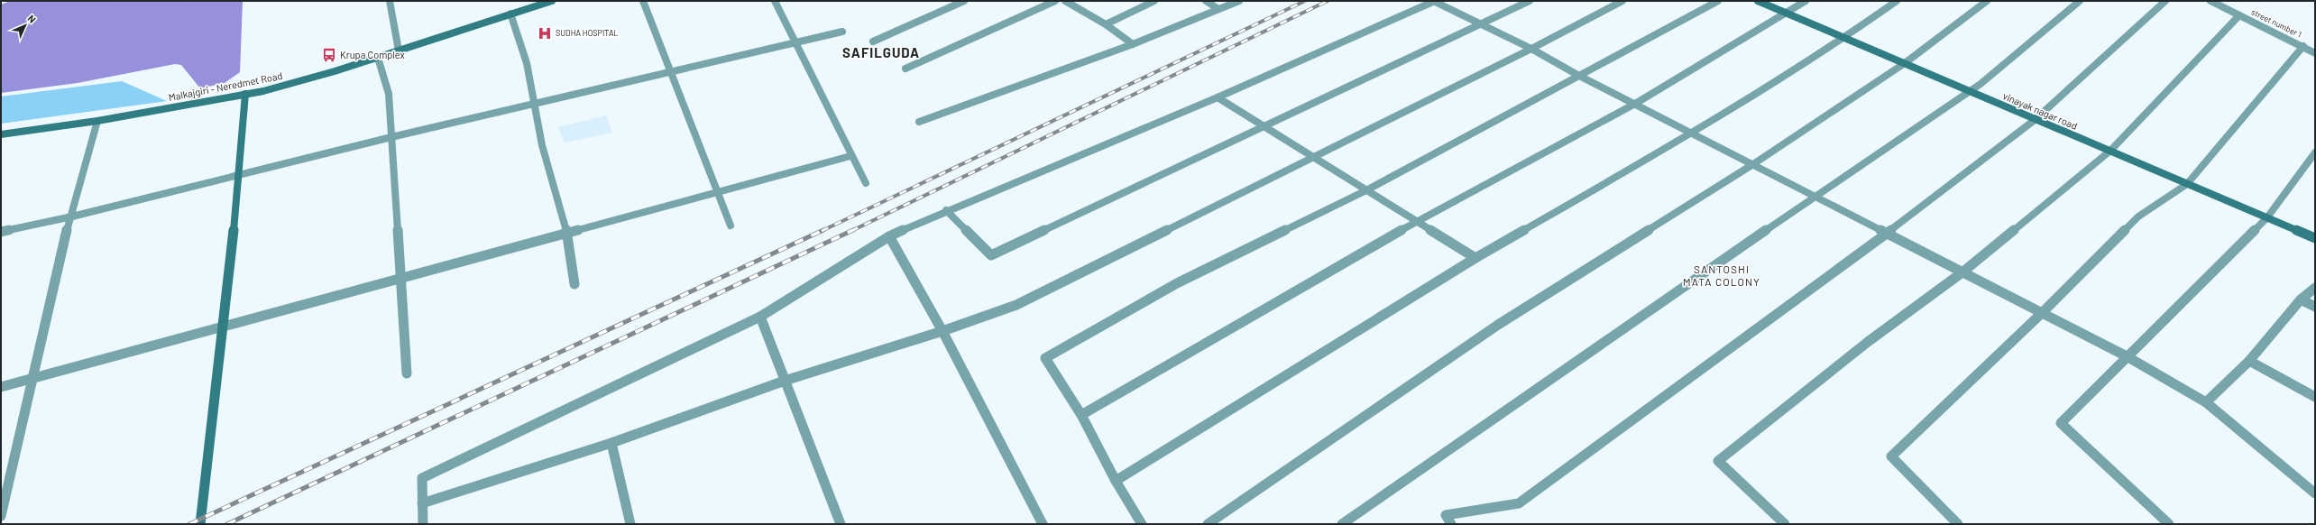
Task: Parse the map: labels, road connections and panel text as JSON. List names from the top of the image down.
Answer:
{
  "streets": {
    "street": ["street number 1", "Malkajgiri - Neredmet Road", "vinayak nagar road"]
  },
  "districts": ["SAFILGUDA", "SANTOSHI MATA COLONY"],
  "places": {
    "hospital": ["SUDHA HOSPITAL"],
    "bus stop": ["Krupa Complex"]
  },
  "north": "top right"
}
